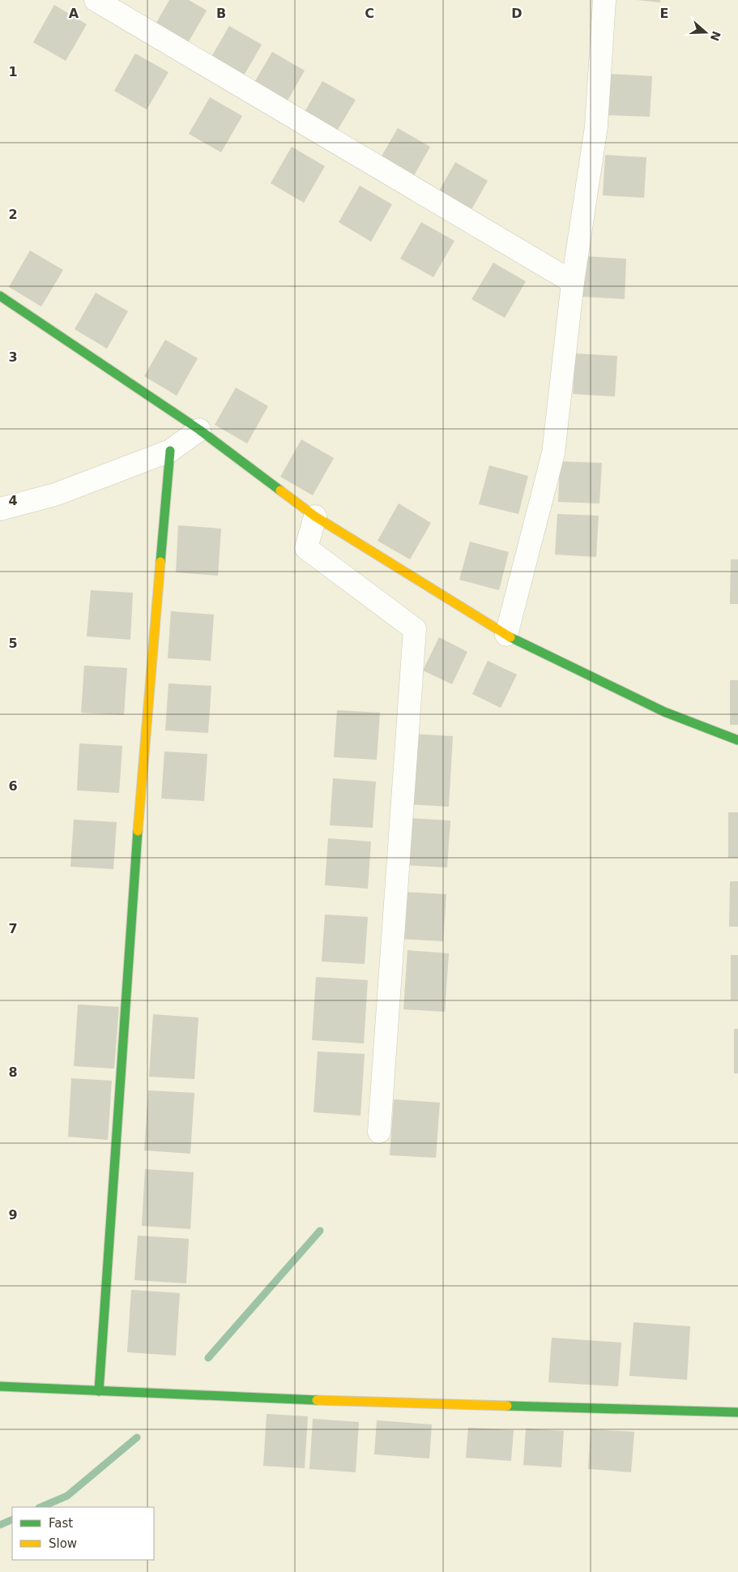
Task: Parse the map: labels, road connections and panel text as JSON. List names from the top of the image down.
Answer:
{
  "legend": ["Fast", "Slow"],
  "north": "right",
  "grid": {
    "columns": [
      "A",
      "B",
      "C",
      "D",
      "E"
    ],
    "rows": [
      "1",
      "2",
      "3",
      "4",
      "5",
      "6",
      "7",
      "8",
      "9"
    ]
  }
}
